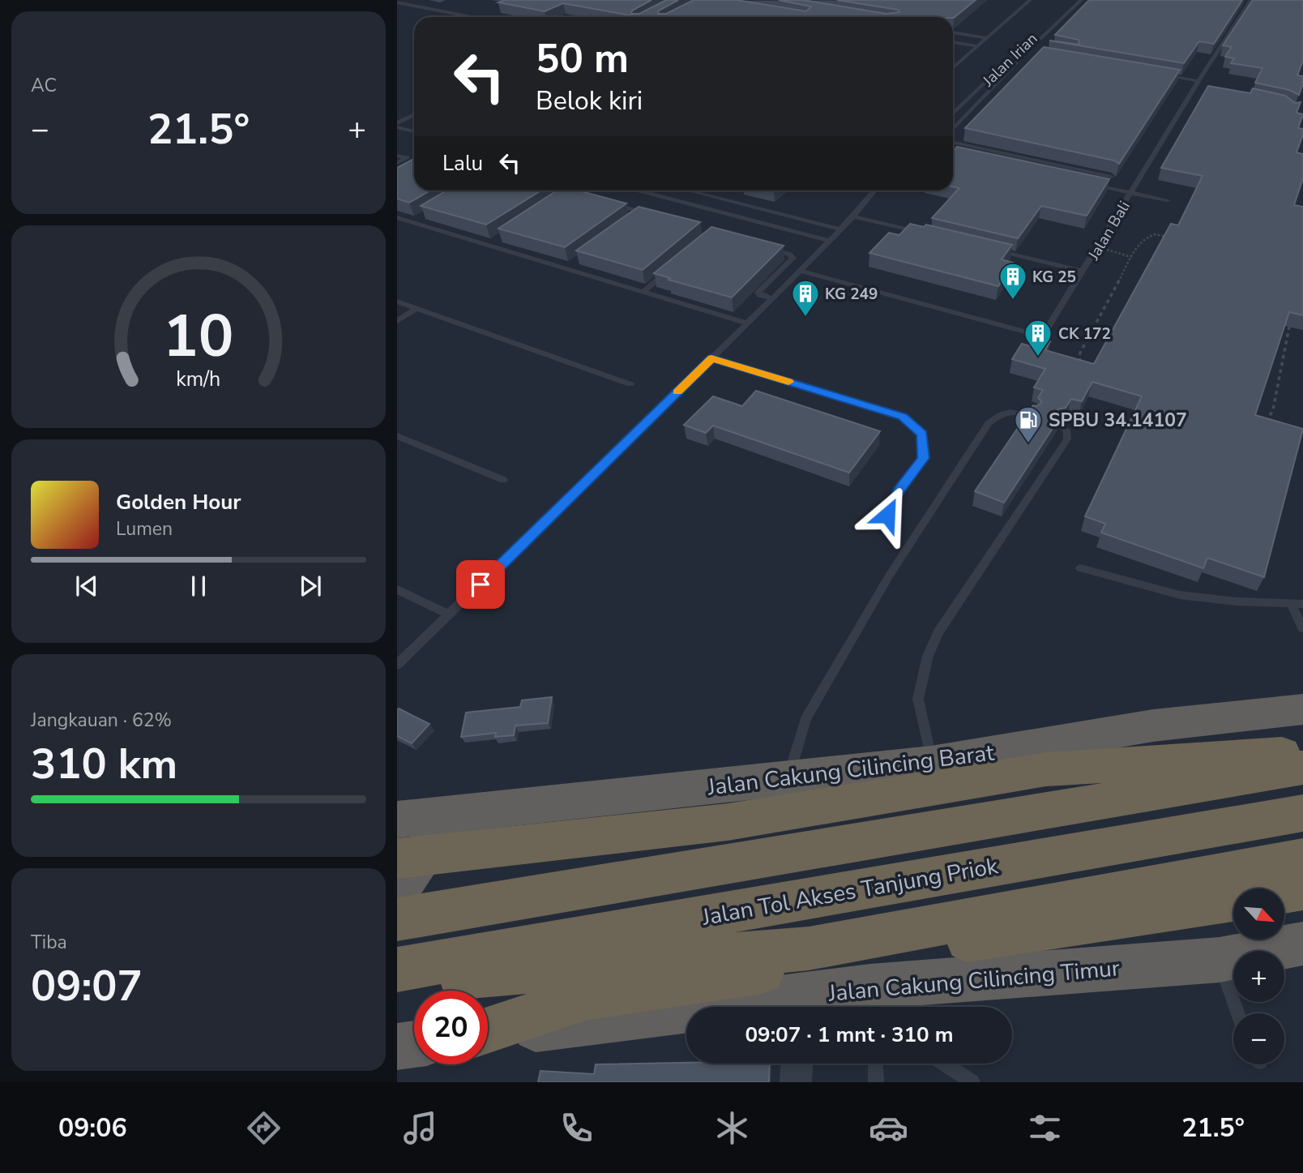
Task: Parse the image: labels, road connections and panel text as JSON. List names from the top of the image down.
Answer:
{
  "streets": {
    "highway": ["Jalan Cakung Cilincing Barat", "Jalan Tol Akses Tanjung Priok", "Jalan Cakung Cilincing Timur"],
    "lane": ["Jalan Irian", "Jalan Bali"]
  },
  "places": {
    "building": ["KG 25", "KG 249", "CK 172"],
    "fuel station": ["SPBU 34.14107"]
  },
  "north": "bottom right",
  "page": {
    "tile": [
      "AC",
      ["Jangkauan · 62%", "310 km"],
      ["Tiba", "09:07"]
    ],
    "turn": ["50 m", "Belok kiri"],
    "heat": ["−", "21.5°", "+"],
    "then": "Lalu",
    "song": ["Golden Hour", "Lumen"],
    "map_buttons": ["+", "−"],
    "limit": "20",
    "trip": "09:07 · 1 mnt · 310 m",
    "tabs": ["09:06", "21.5°"],
    "gauge": ["10", "km/h"]
  }
}
